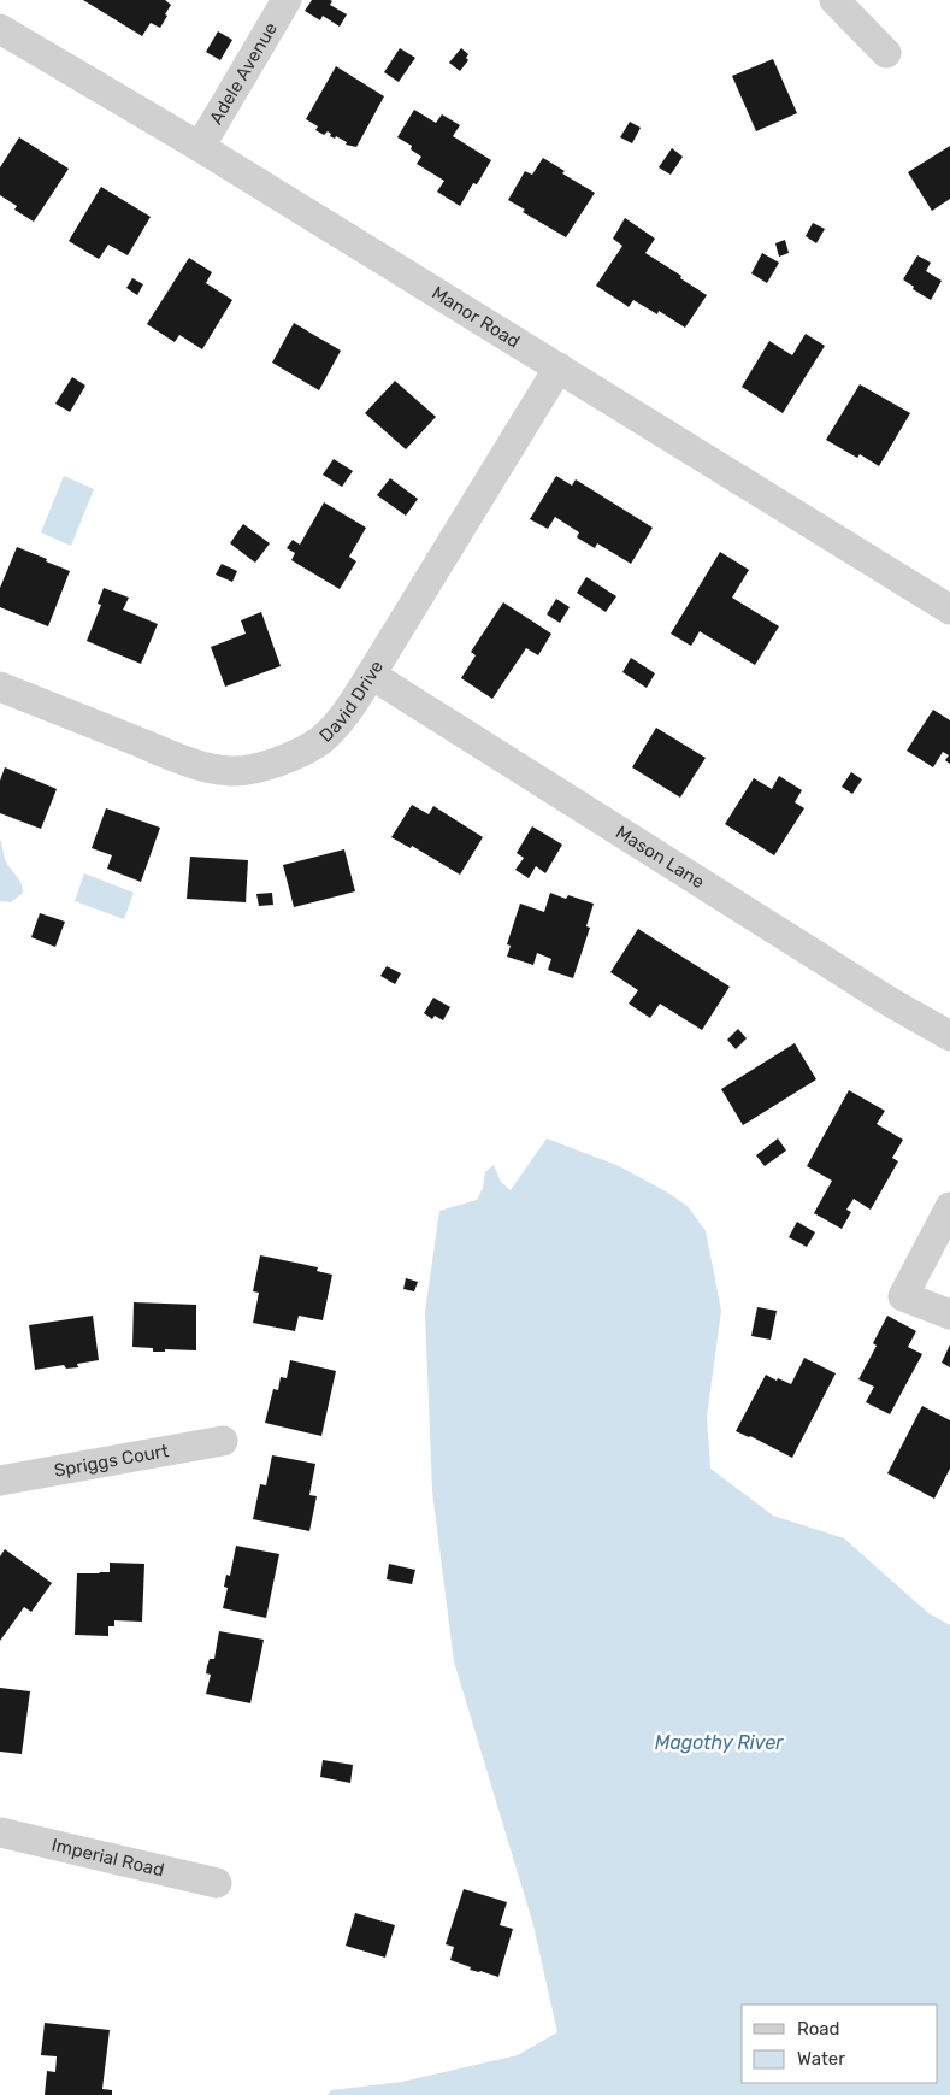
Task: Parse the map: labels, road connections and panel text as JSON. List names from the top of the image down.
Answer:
{
  "streets": {
    "street": [
      "Adele Avenue",
      "Manor Road",
      "David Drive",
      "Mason Lane",
      "Spriggs Court",
      "Imperial Road"
    ]
  },
  "crossings": [
    ["Adele Avenue", "Manor Road"],
    ["Manor Road", "David Drive"],
    ["David Drive", "Mason Lane"]
  ],
  "water": ["Magothy River"],
  "legend": ["Road", "Water"]
}
